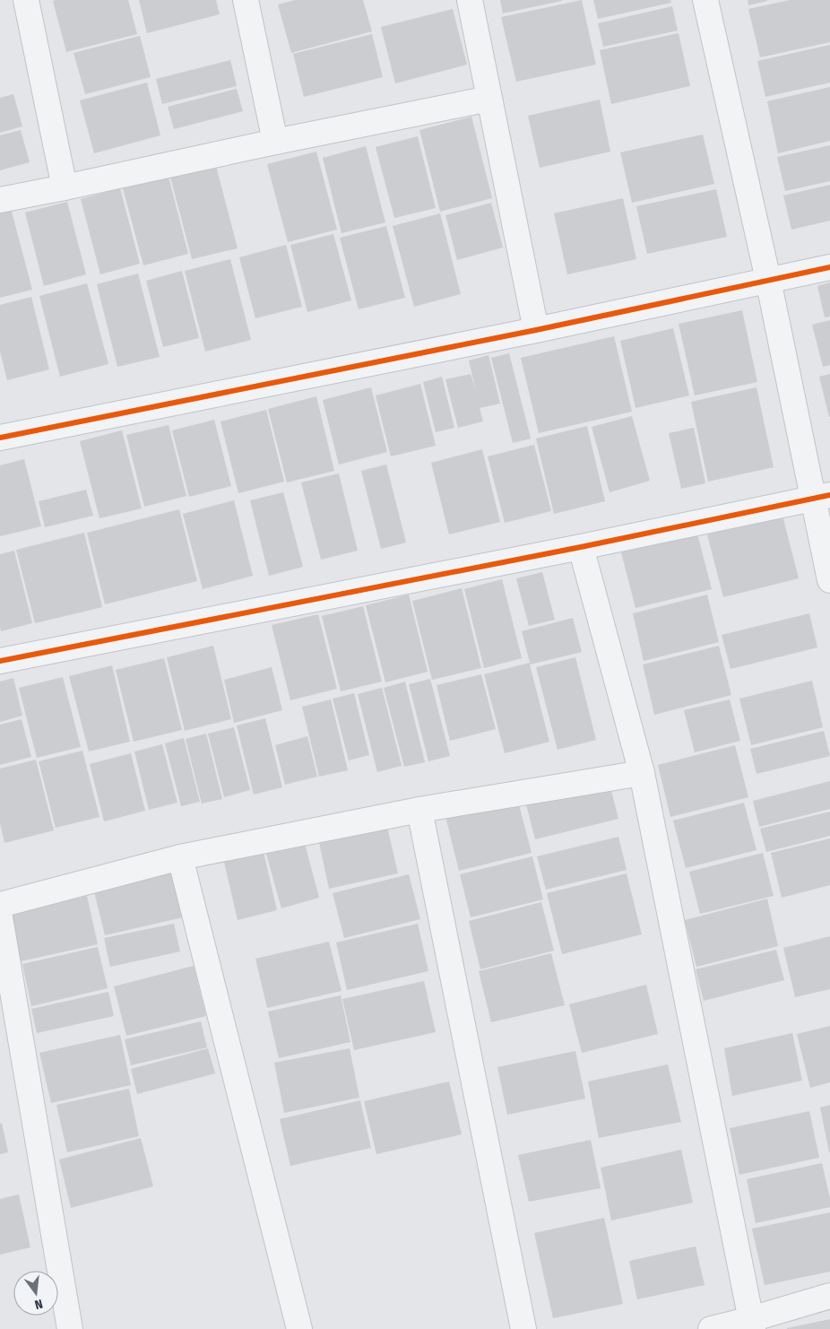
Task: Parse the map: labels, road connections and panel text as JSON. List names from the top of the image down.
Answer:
{
  "north": "bottom"
}
